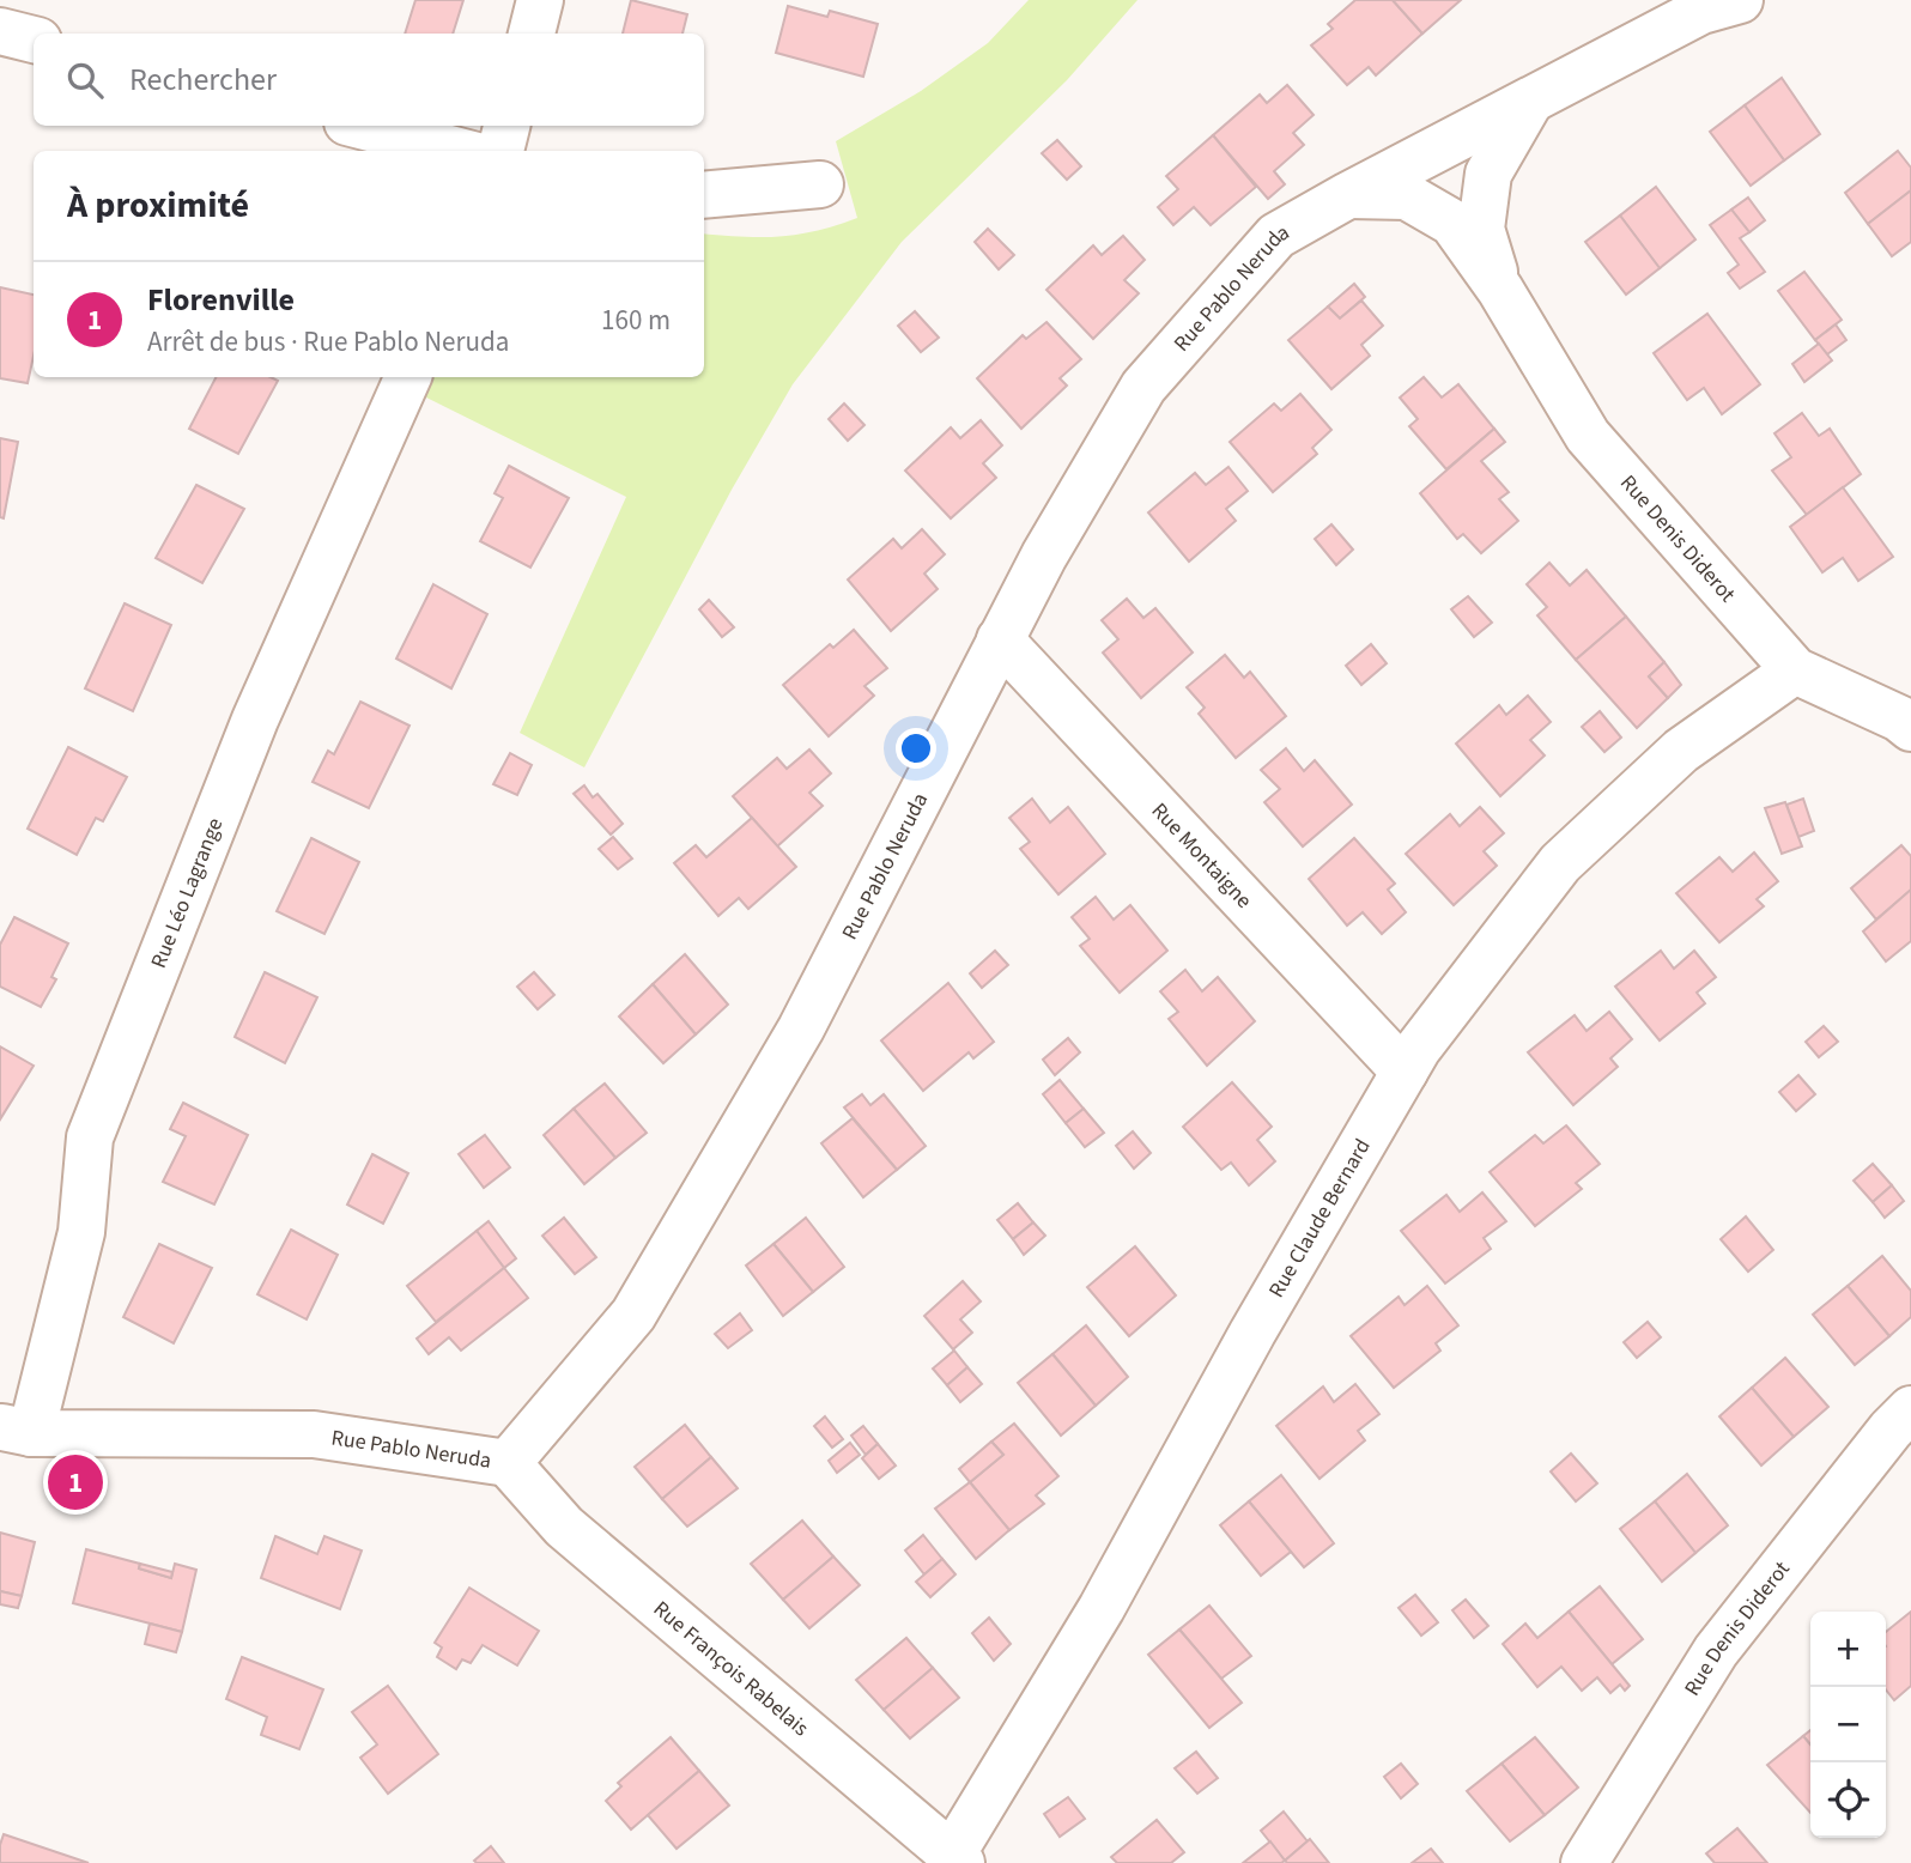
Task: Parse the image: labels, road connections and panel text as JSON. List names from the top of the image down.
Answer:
{
  "streets": {
    "street": [
      "Rue Pablo Neruda",
      "Rue Denis Diderot",
      "Rue Montaigne",
      "Rue Léo Lagrange",
      "Rue Claude Bernard",
      "Rue François Rabelais"
    ]
  },
  "crossings": [
    ["Rue Pablo Neruda", "Rue Denis Diderot"],
    ["Rue Pablo Neruda", "Rue Montaigne"],
    ["Rue Pablo Neruda", "Rue Léo Lagrange"],
    ["Rue Pablo Neruda", "Rue François Rabelais"],
    ["Rue Denis Diderot", "Rue Claude Bernard"],
    ["Rue Montaigne", "Rue Claude Bernard"],
    ["Rue Claude Bernard", "Rue François Rabelais"]
  ],
  "page": {
    "search": "Rechercher",
    "heading": "À proximité",
    "list": [
      {
        "mark": "1",
        "name": "Florenville",
        "note": "Arrêt de bus · Rue Pablo Neruda",
        "value": "160 m"
      }
    ],
    "pins": "1",
    "map_buttons": ["+", "−"]
  }
}
